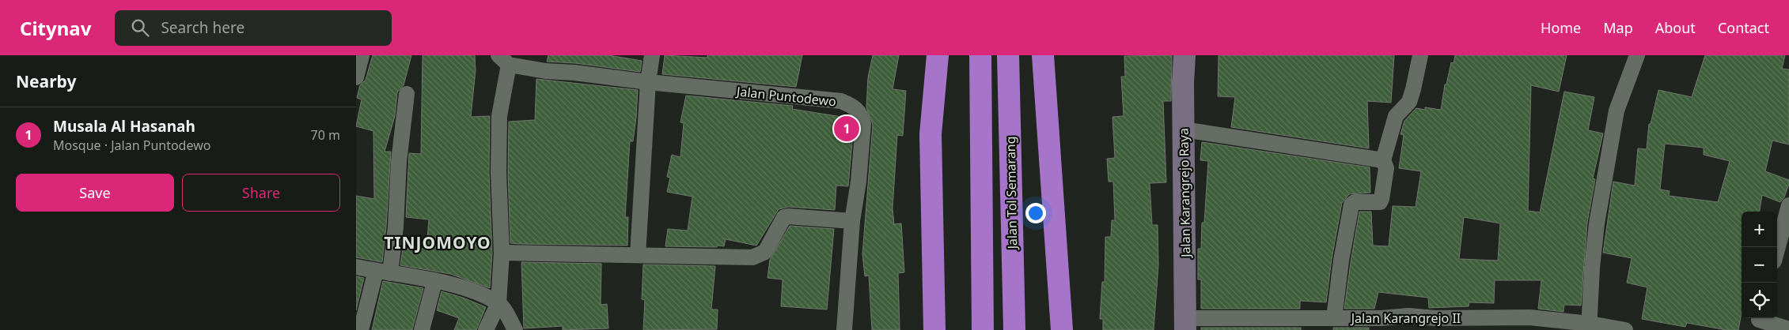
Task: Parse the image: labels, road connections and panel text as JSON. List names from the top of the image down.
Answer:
{
  "streets": {
    "highway": ["Jalan Tol Semarang"],
    "main road": ["Jalan Karangrejo Raya"],
    "street": ["Jalan Puntodewo", "Jalan Karangrejo II"]
  },
  "crossings": [
    ["Jalan Karangrejo Raya", "Jalan Karangrejo II"]
  ],
  "districts": ["TINJOMOYO"],
  "page": {
    "header": "Citynav",
    "search": "Search here",
    "nav": [
      "Home",
      "Map",
      "About",
      "Contact"
    ],
    "heading": "Nearby",
    "list": [
      {
        "mark": "1",
        "name": "Musala Al Hasanah",
        "note": "Mosque · Jalan Puntodewo",
        "value": "70 m"
      }
    ],
    "pins": "1",
    "buttons": ["Save", "Share"],
    "map_buttons": ["+", "−"]
  }
}
